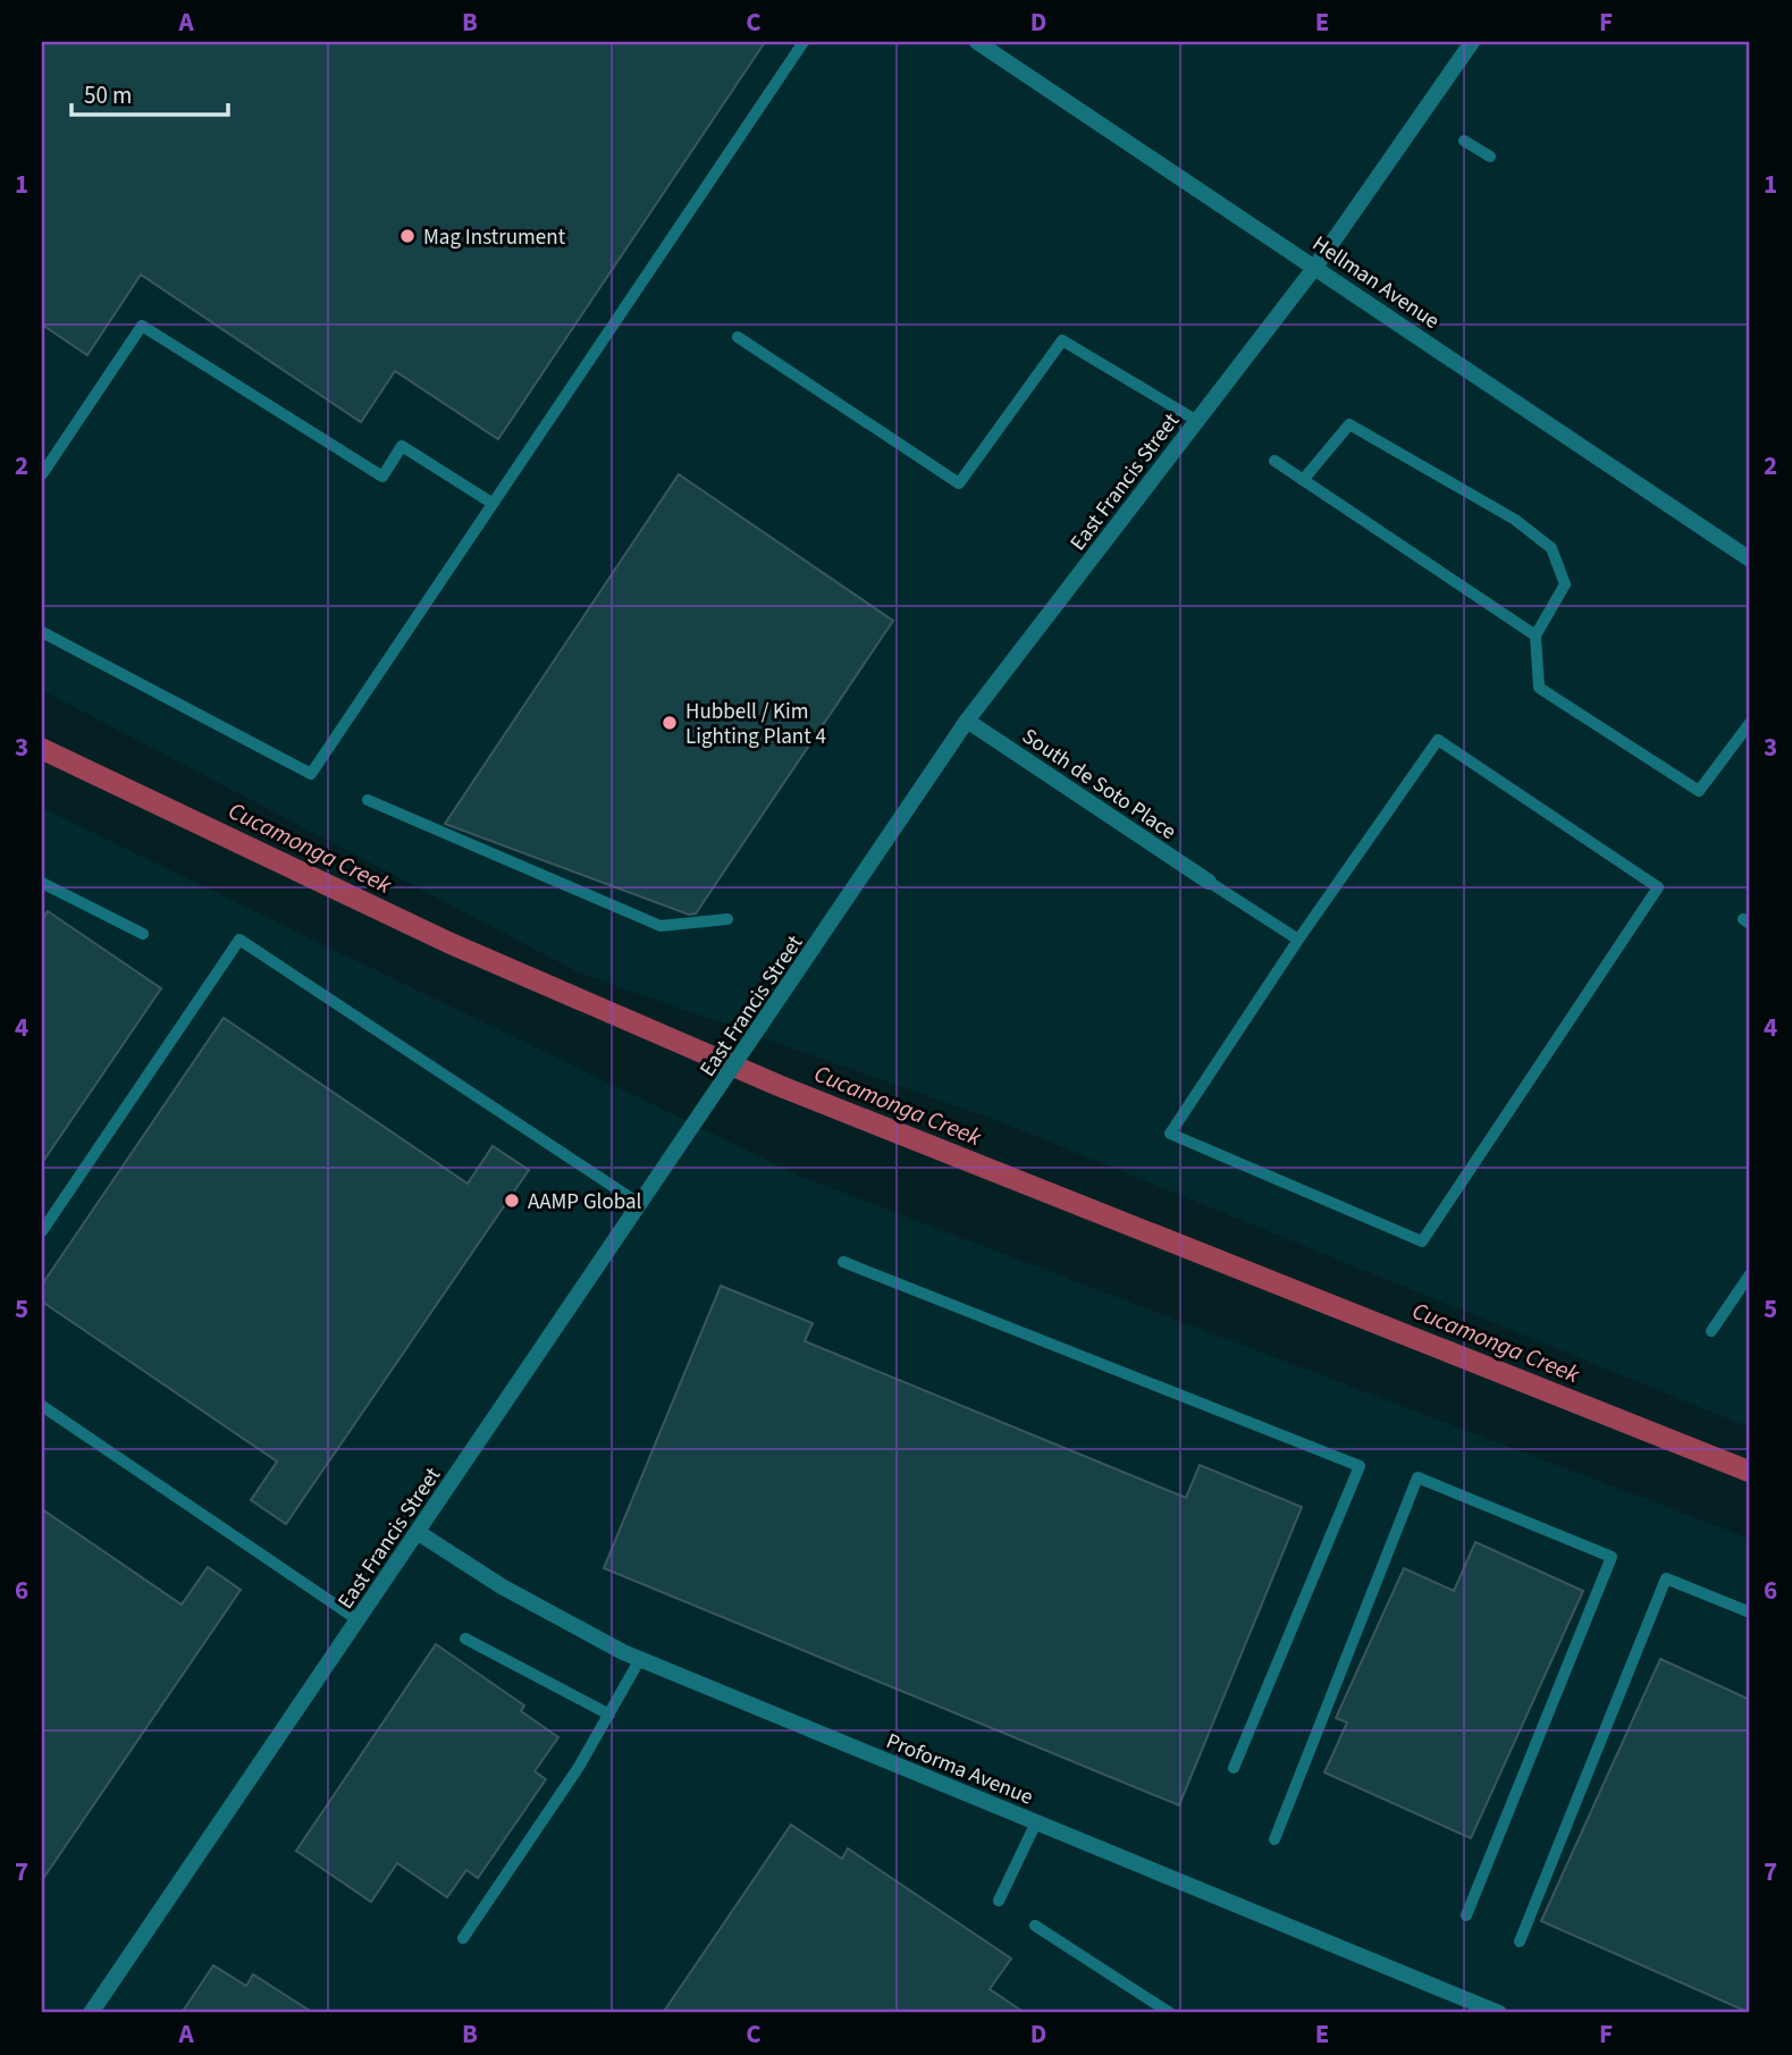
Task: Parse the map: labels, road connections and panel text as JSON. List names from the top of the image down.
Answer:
{
  "streets": {
    "street": [
      "Hellman Avenue",
      "East Francis Street",
      "South de Soto Place",
      "Proforma Avenue"
    ]
  },
  "crossings": [
    ["Hellman Avenue", "East Francis Street"],
    ["East Francis Street", "South de Soto Place"],
    ["East Francis Street", "Proforma Avenue"]
  ],
  "water": ["Cucamonga Creek"],
  "places": ["Mag Instrument", "Hubbell / Kim Lighting Plant 4", "AAMP Global"],
  "scale_bar": "50 m",
  "grid": {
    "columns": [
      "A",
      "B",
      "C",
      "D",
      "E",
      "F"
    ],
    "rows": [
      "1",
      "2",
      "3",
      "4",
      "5",
      "6",
      "7"
    ]
  }
}
